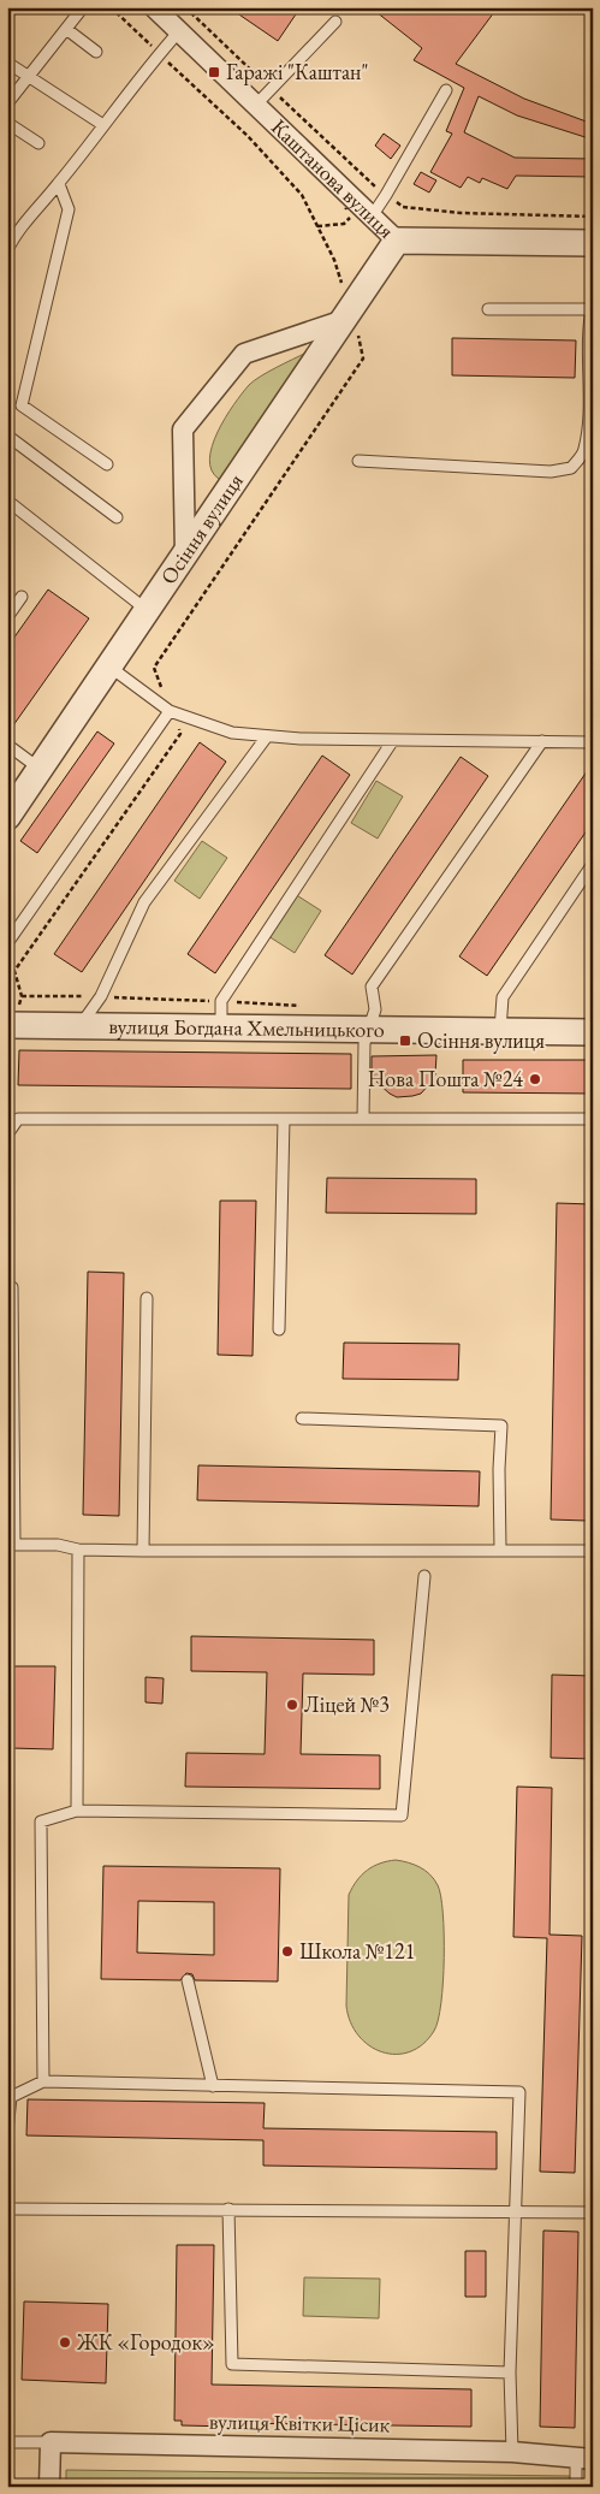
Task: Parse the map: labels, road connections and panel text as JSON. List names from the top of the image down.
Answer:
{
  "streets": {
    "street": [
      "Каштанова вулиця",
      "Осіння вулиця",
      "вулиця Богдана Хмельницького",
      "вулиця Квітки Цісик"
    ]
  },
  "crossings": [
    ["Каштанова вулиця", "Осіння вулиця"]
  ],
  "places": {
    "transit": ["Гаражі \"Каштан\"", "Осіння вулиця"],
    "other": [
      "Нова Пошта №24",
      "Ліцей №3",
      "Школа №121",
      "ЖК «Городок»"
    ]
  }
}
